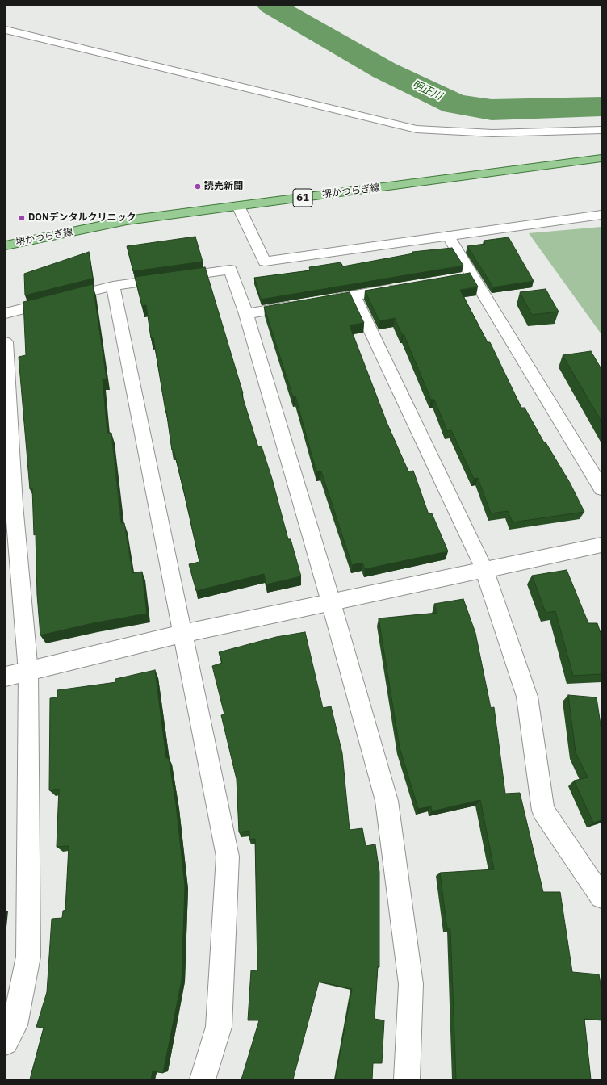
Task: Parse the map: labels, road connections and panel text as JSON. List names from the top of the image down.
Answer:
{
  "streets": {
    "main road": ["堺かつらぎ線", "61"]
  },
  "water": ["明正川"],
  "places": ["読売新聞", "DONデンタルクリニック"]
}
